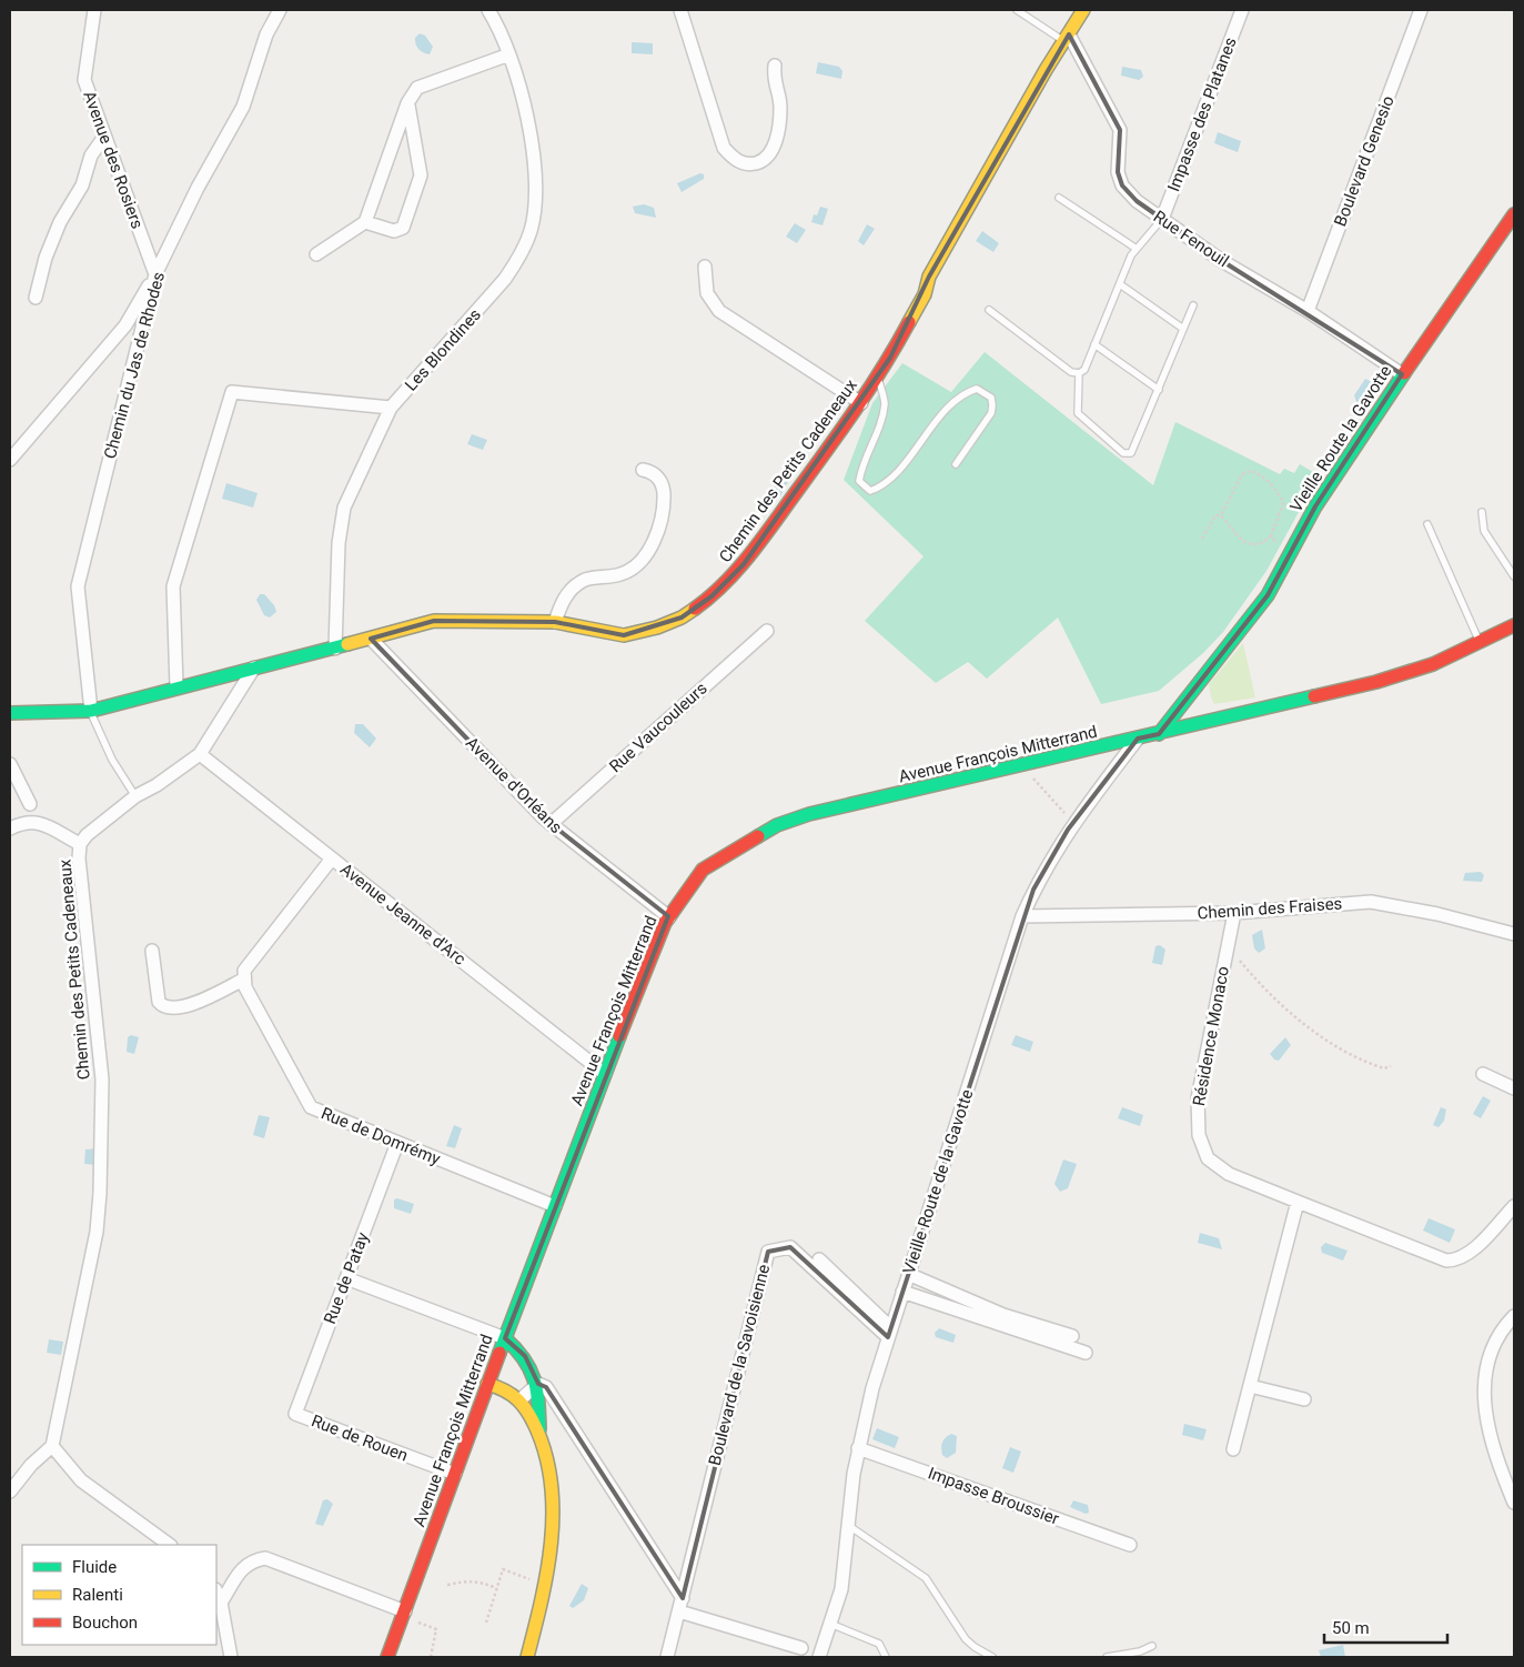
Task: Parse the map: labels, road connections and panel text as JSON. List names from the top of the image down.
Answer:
{
  "streets": {
    "street": [
      "Impasse des Platanes",
      "Avenue des Rosiers",
      "Boulevard Genesio",
      "Rue Fenouil",
      "Les Blondines",
      "Chemin du Jas de Rhodes",
      "Vieille Route la Gavotte",
      "Chemin des Petits Cadeneaux",
      "Rue Vaucouleurs",
      "Avenue François Mitterrand",
      "Avenue d'Orléans",
      "Chemin des Fraises",
      "Avenue Jeanne d'Arc",
      "Résidence Monaco",
      "Rue de Domrémy",
      "Vieille Route de la Gavotte",
      "Rue de Patay",
      "Boulevard de la Savoisienne",
      "Rue de Rouen",
      "Impasse Broussier"
    ]
  },
  "crossings": [
    ["Impasse des Platanes", "Rue Fenouil"],
    ["Avenue des Rosiers", "Chemin du Jas de Rhodes"],
    ["Boulevard Genesio", "Rue Fenouil"],
    ["Rue Fenouil", "Vieille Route la Gavotte"],
    ["Rue Fenouil", "Chemin des Petits Cadeneaux"],
    ["Les Blondines", "Chemin des Petits Cadeneaux"],
    ["Vieille Route la Gavotte", "Avenue François Mitterrand"],
    ["Chemin des Petits Cadeneaux", "Avenue d'Orléans"],
    ["Chemin des Petits Cadeneaux", "Avenue Jeanne d'Arc"],
    ["Rue Vaucouleurs", "Avenue d'Orléans"],
    ["Avenue François Mitterrand", "Avenue d'Orléans"],
    ["Avenue François Mitterrand", "Avenue Jeanne d'Arc"],
    ["Avenue François Mitterrand", "Rue de Domrémy"],
    ["Avenue François Mitterrand", "Vieille Route de la Gavotte"],
    ["Avenue François Mitterrand", "Rue de Rouen"],
    ["Chemin des Fraises", "Résidence Monaco"],
    ["Chemin des Fraises", "Vieille Route de la Gavotte"],
    ["Rue de Domrémy", "Rue de Patay"],
    ["Vieille Route de la Gavotte", "Boulevard de la Savoisienne"],
    ["Vieille Route de la Gavotte", "Impasse Broussier"],
    ["Rue de Patay", "Rue de Rouen"]
  ],
  "legend": ["Fluide", "Ralenti", "Bouchon"],
  "scale_bar": "50 m"
}
